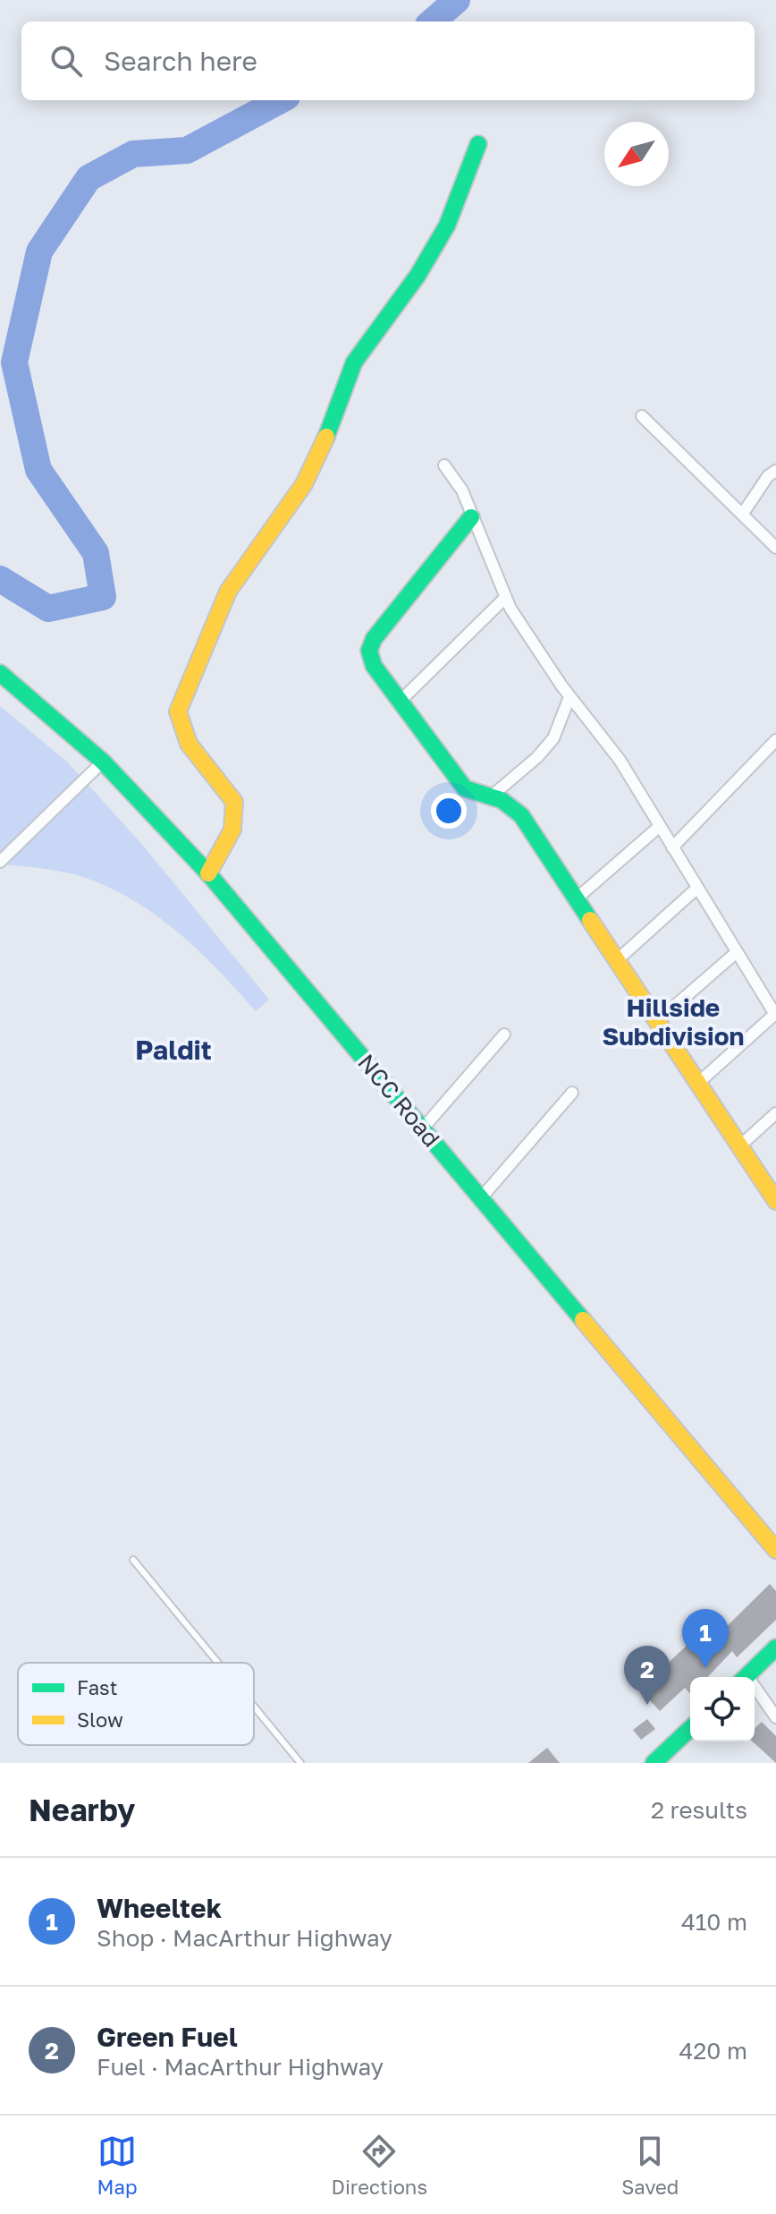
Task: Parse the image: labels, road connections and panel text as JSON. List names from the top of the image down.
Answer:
{
  "streets": {
    "main road": ["NCC Road"]
  },
  "districts": ["Hillside Subdivision", "Paldit"],
  "legend": ["Fast", "Slow"],
  "north": "bottom left",
  "page": {
    "search": "Search here",
    "pins": ["1", "2"],
    "heading": ["Nearby", "2 results"],
    "list": [
      {
        "mark": "1",
        "name": "Wheeltek",
        "note": "Shop · MacArthur Highway",
        "value": "410 m"
      },
      {
        "mark": "2",
        "name": "Green Fuel",
        "note": "Fuel · MacArthur Highway",
        "value": "420 m"
      }
    ],
    "nav": ["Map", "Directions", "Saved"]
  }
}
